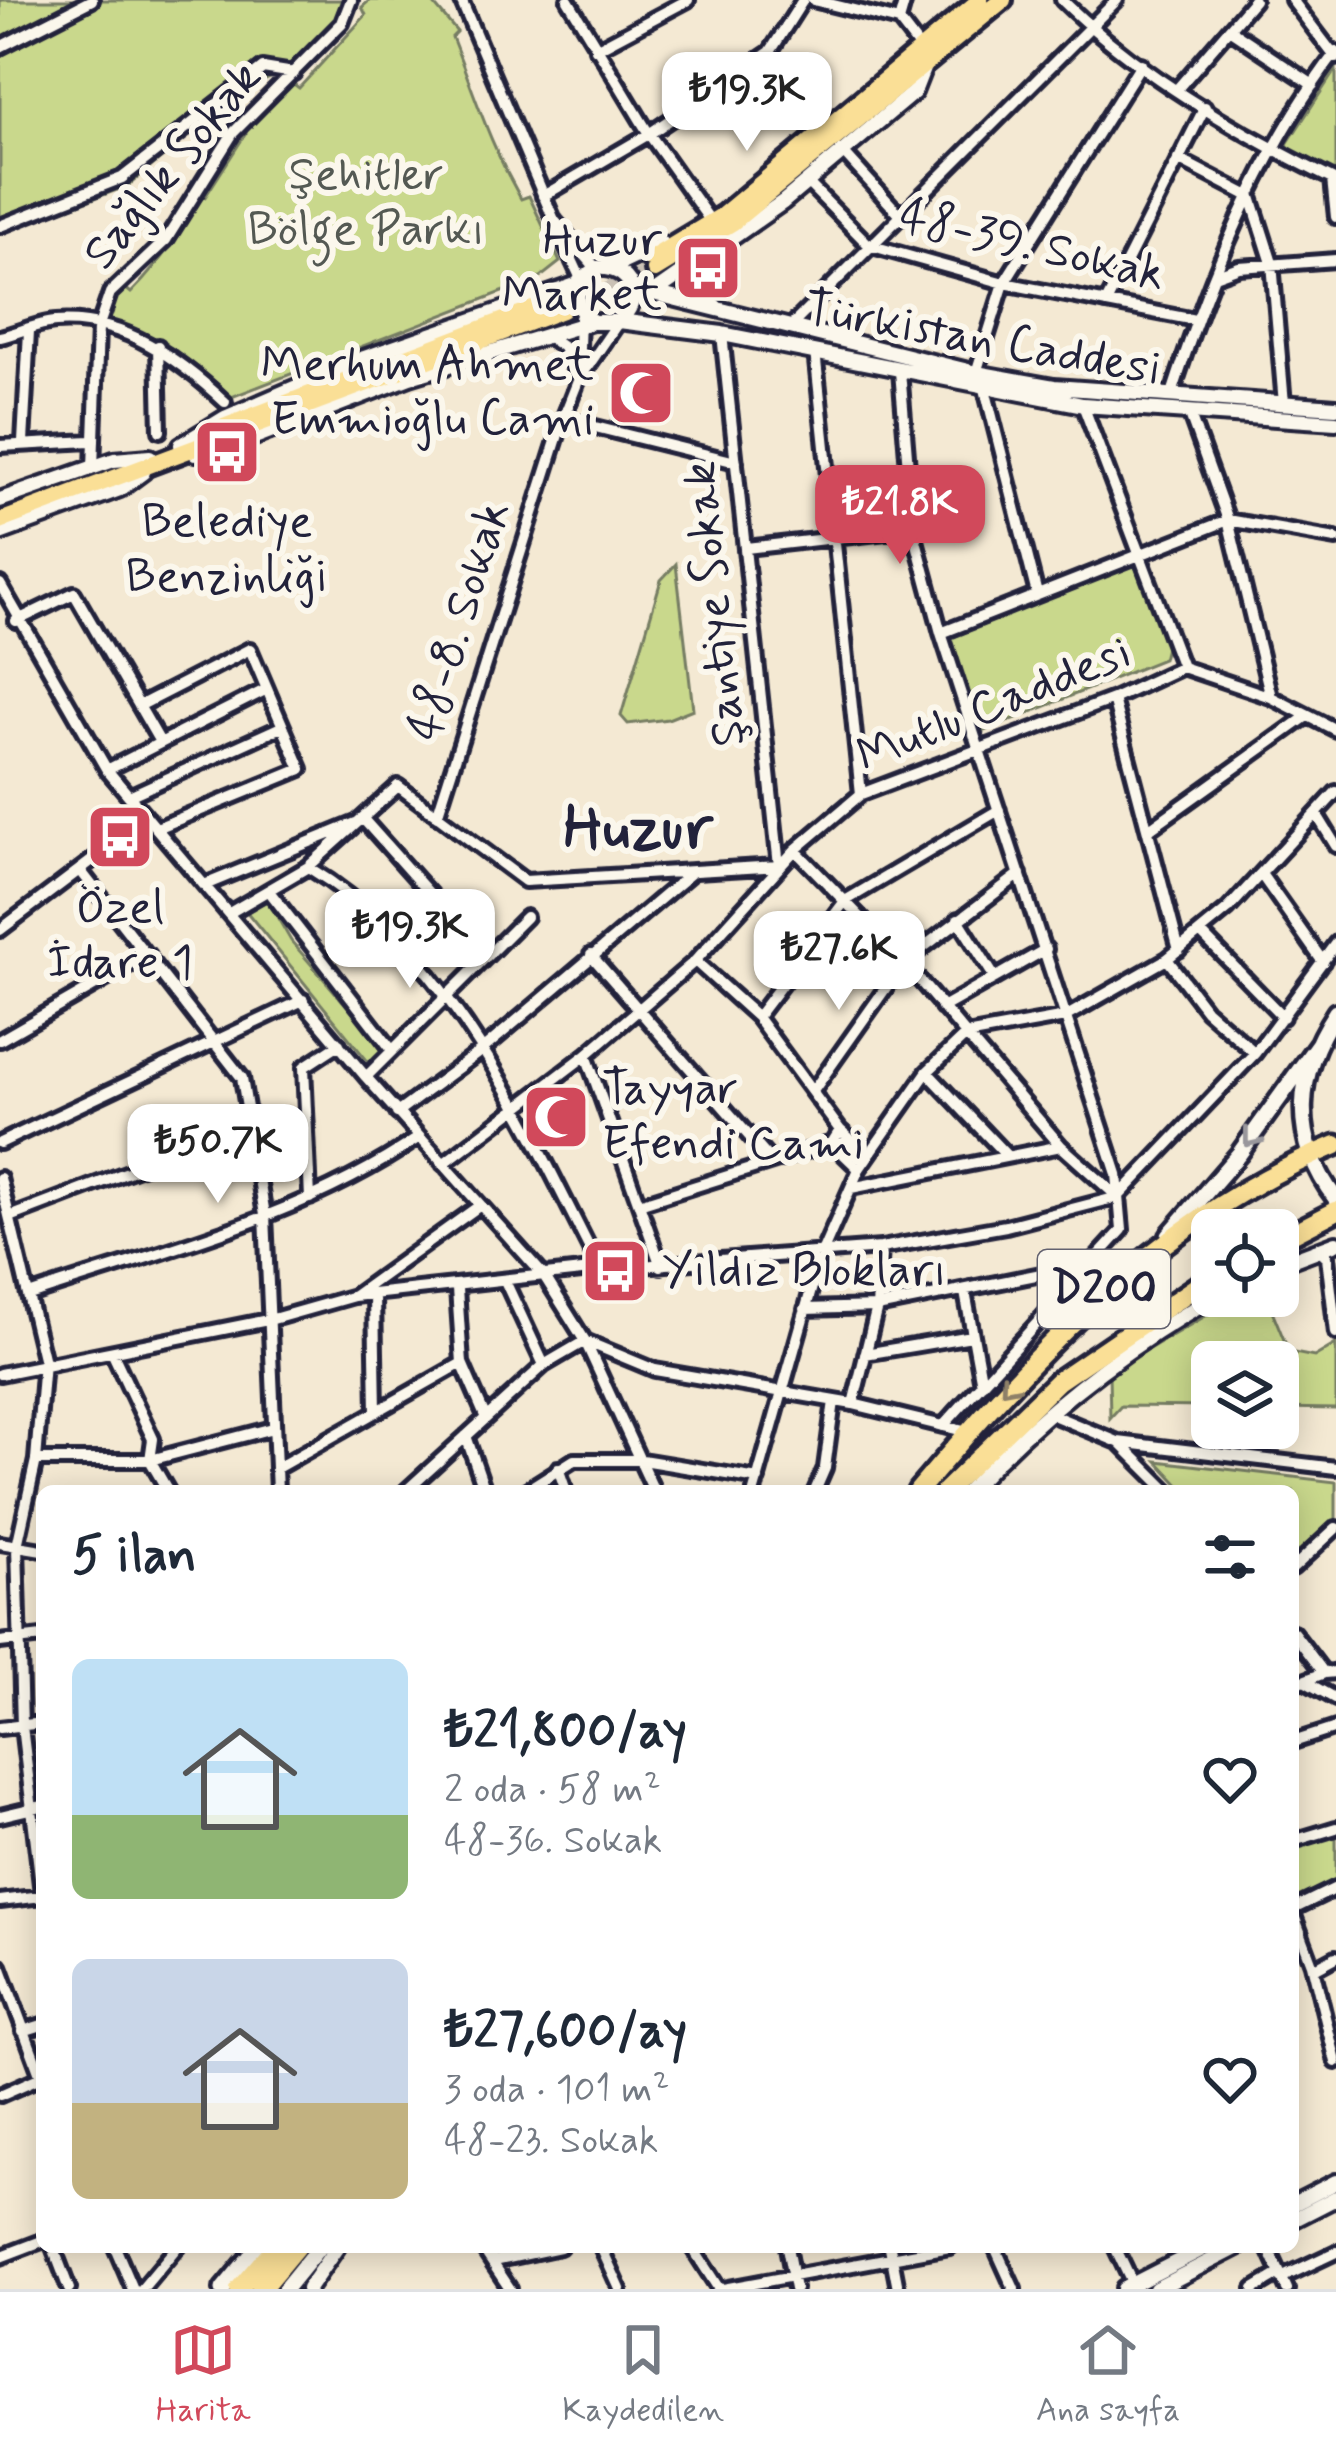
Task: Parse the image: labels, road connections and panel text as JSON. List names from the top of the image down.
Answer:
{
  "streets": {
    "highway": ["D200"],
    "street": [
      "Sağlık Sokak",
      "48-39. Sokak",
      "Türkistan Caddesi",
      "Şantiye Sokak",
      "48-8. Sokak",
      "Mutlu Caddesi"
    ]
  },
  "crossings": [
    ["Türkistan Caddesi", "Şantiye Sokak"],
    ["Şantiye Sokak", "Mutlu Caddesi"]
  ],
  "districts": ["Huzur"],
  "parks": ["Şehitler Bölge Parkı"],
  "places": {
    "bus stop": [
      "Huzur Market",
      "Belediye Benzinliği",
      "Özel İdare 1",
      "Yıldız Blokları"
    ],
    "mosque": ["Merhum Ahmet Emmioğlu Cami", "Tayyar Efendi Cami"]
  },
  "page": {
    "price": [
      "₺19.3K",
      "₺21.8K",
      "₺19.3K",
      "₺27.6K",
      "₺50.7K"
    ],
    "heading": "5 ilan",
    "list": [
      {
        "name": "₺21,800/ay",
        "note": "2 oda · 58 m² · 48-36. Sokak"
      },
      {
        "name": "₺27,600/ay",
        "note": "3 oda · 101 m² · 48-23. Sokak"
      }
    ],
    "tabs": ["Harita", "Kaydedilen", "Ana sayfa"]
  }
}
